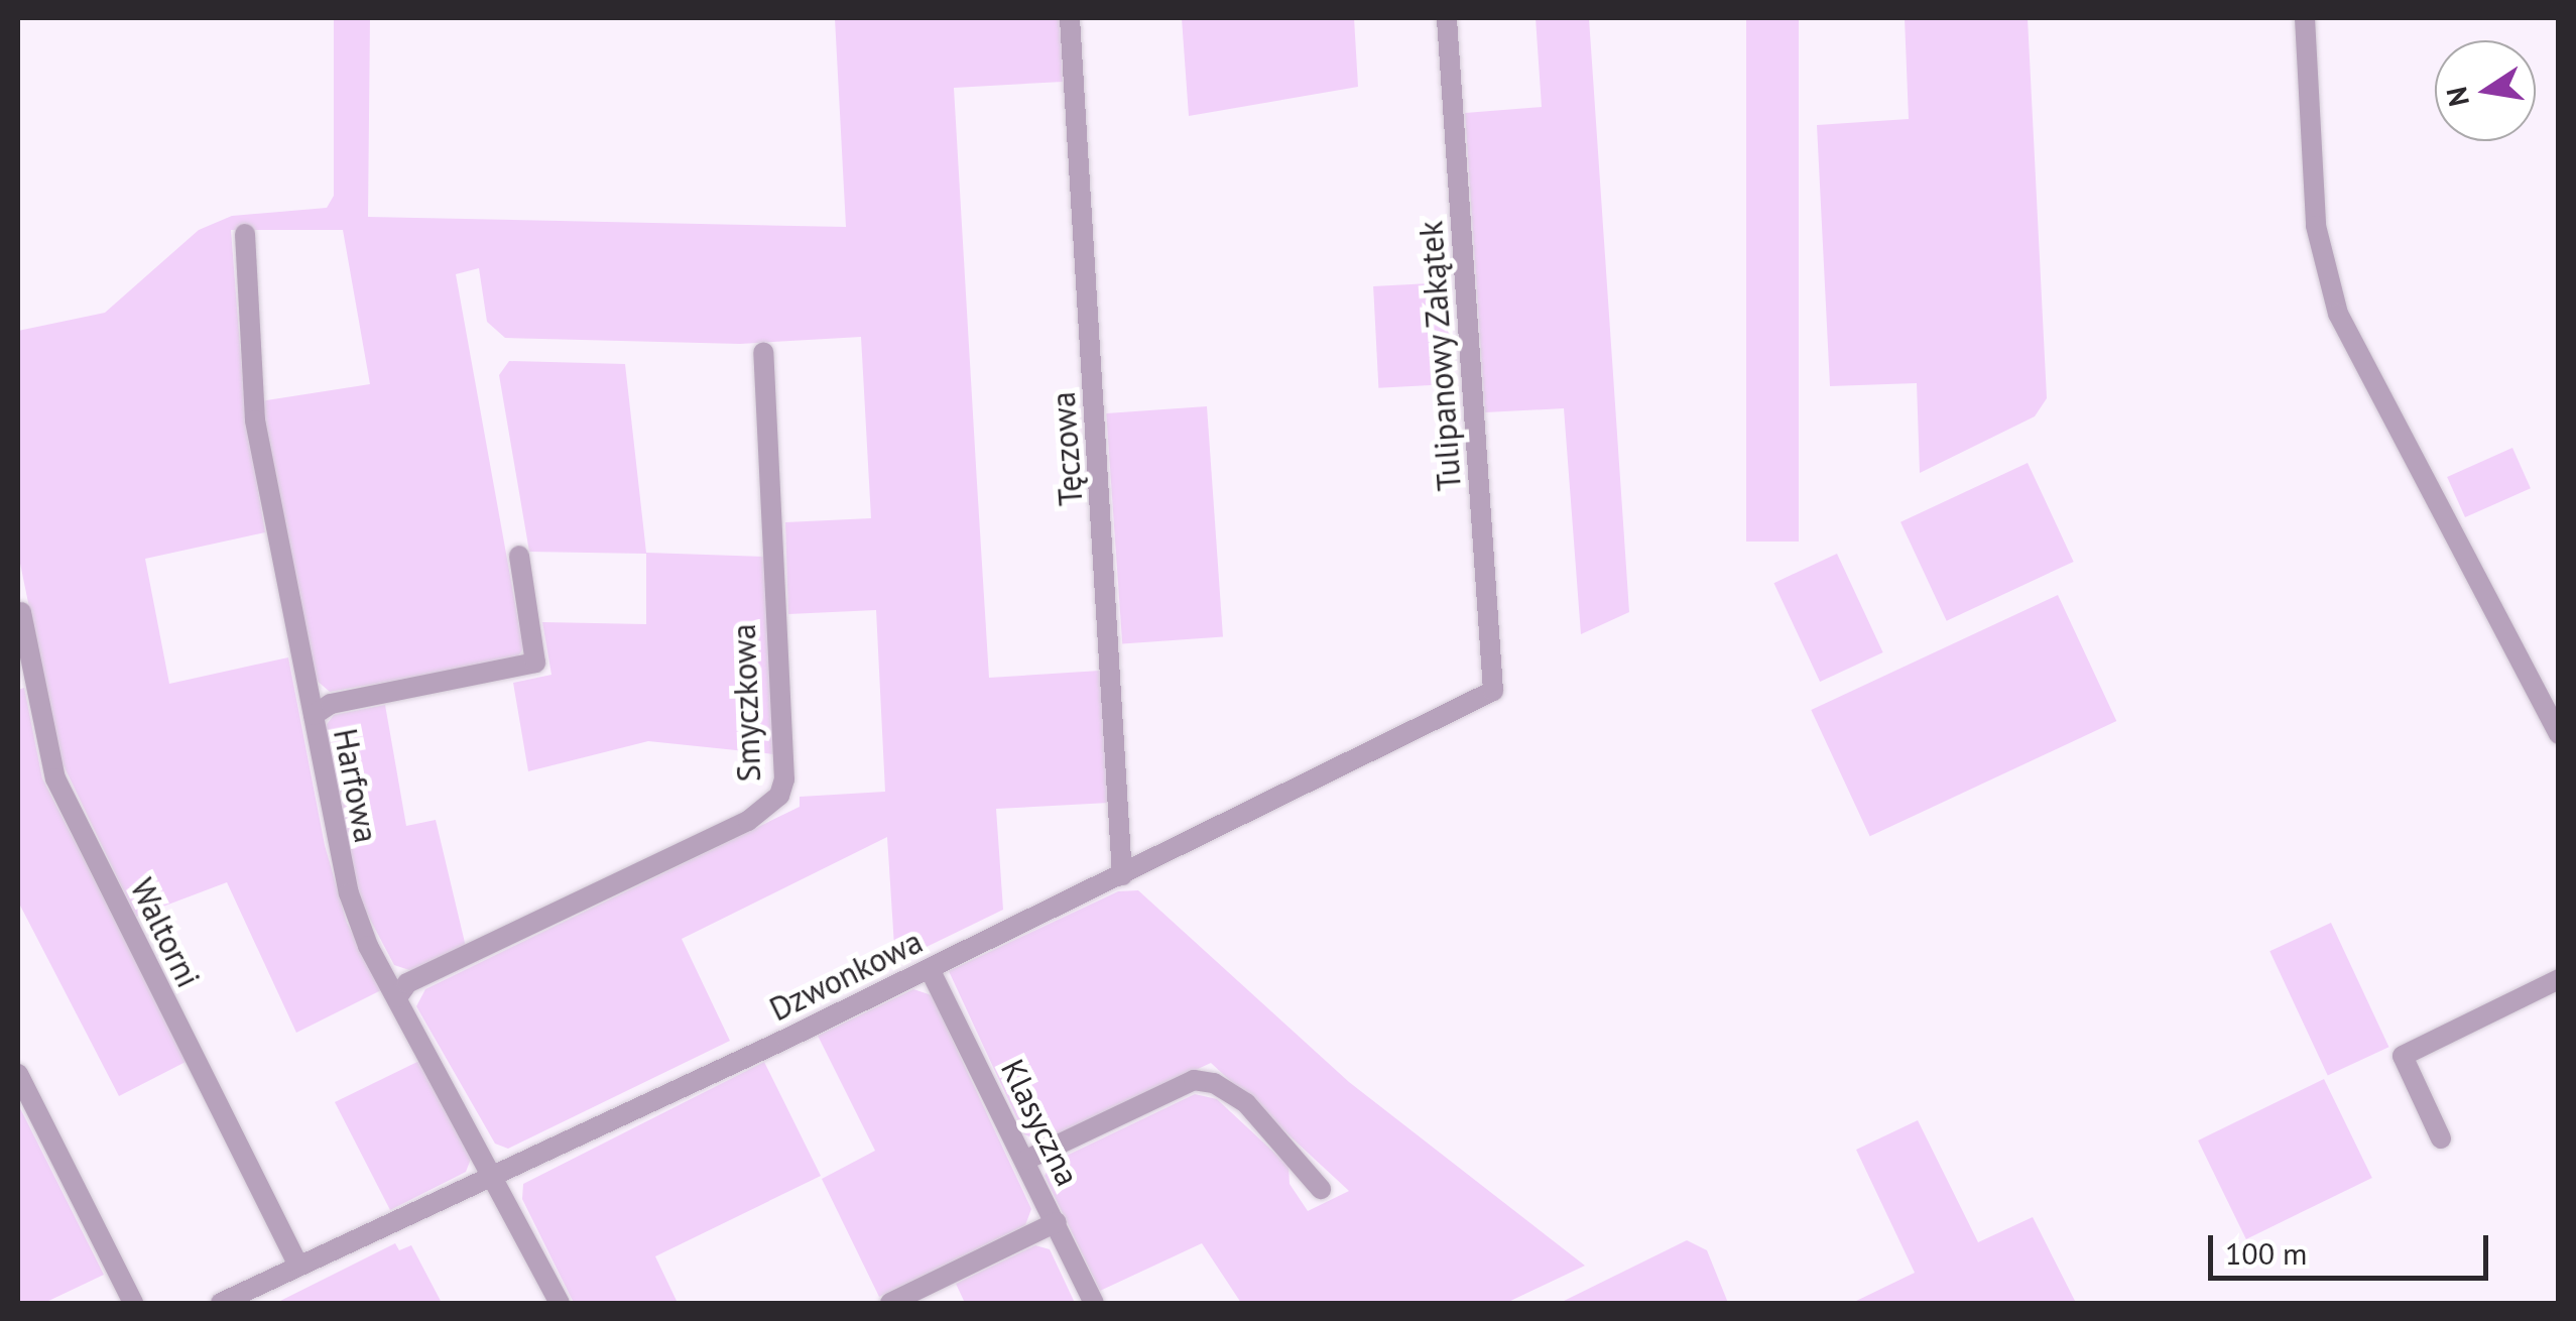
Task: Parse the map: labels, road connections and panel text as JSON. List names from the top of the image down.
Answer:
{
  "streets": {
    "street": [
      "Tulipanowy Zakątek",
      "Tęczowa",
      "Smyczkowa",
      "Harfowa",
      "Waltorni",
      "Dzwonkowa",
      "Klasyczna"
    ]
  },
  "crossings": [
    ["Tulipanowy Zakątek", "Dzwonkowa"],
    ["Tęczowa", "Dzwonkowa"],
    ["Smyczkowa", "Harfowa"],
    ["Harfowa", "Dzwonkowa"],
    ["Waltorni", "Dzwonkowa"],
    ["Dzwonkowa", "Klasyczna"]
  ],
  "scale_bar": "100 m",
  "north": "left"
}
